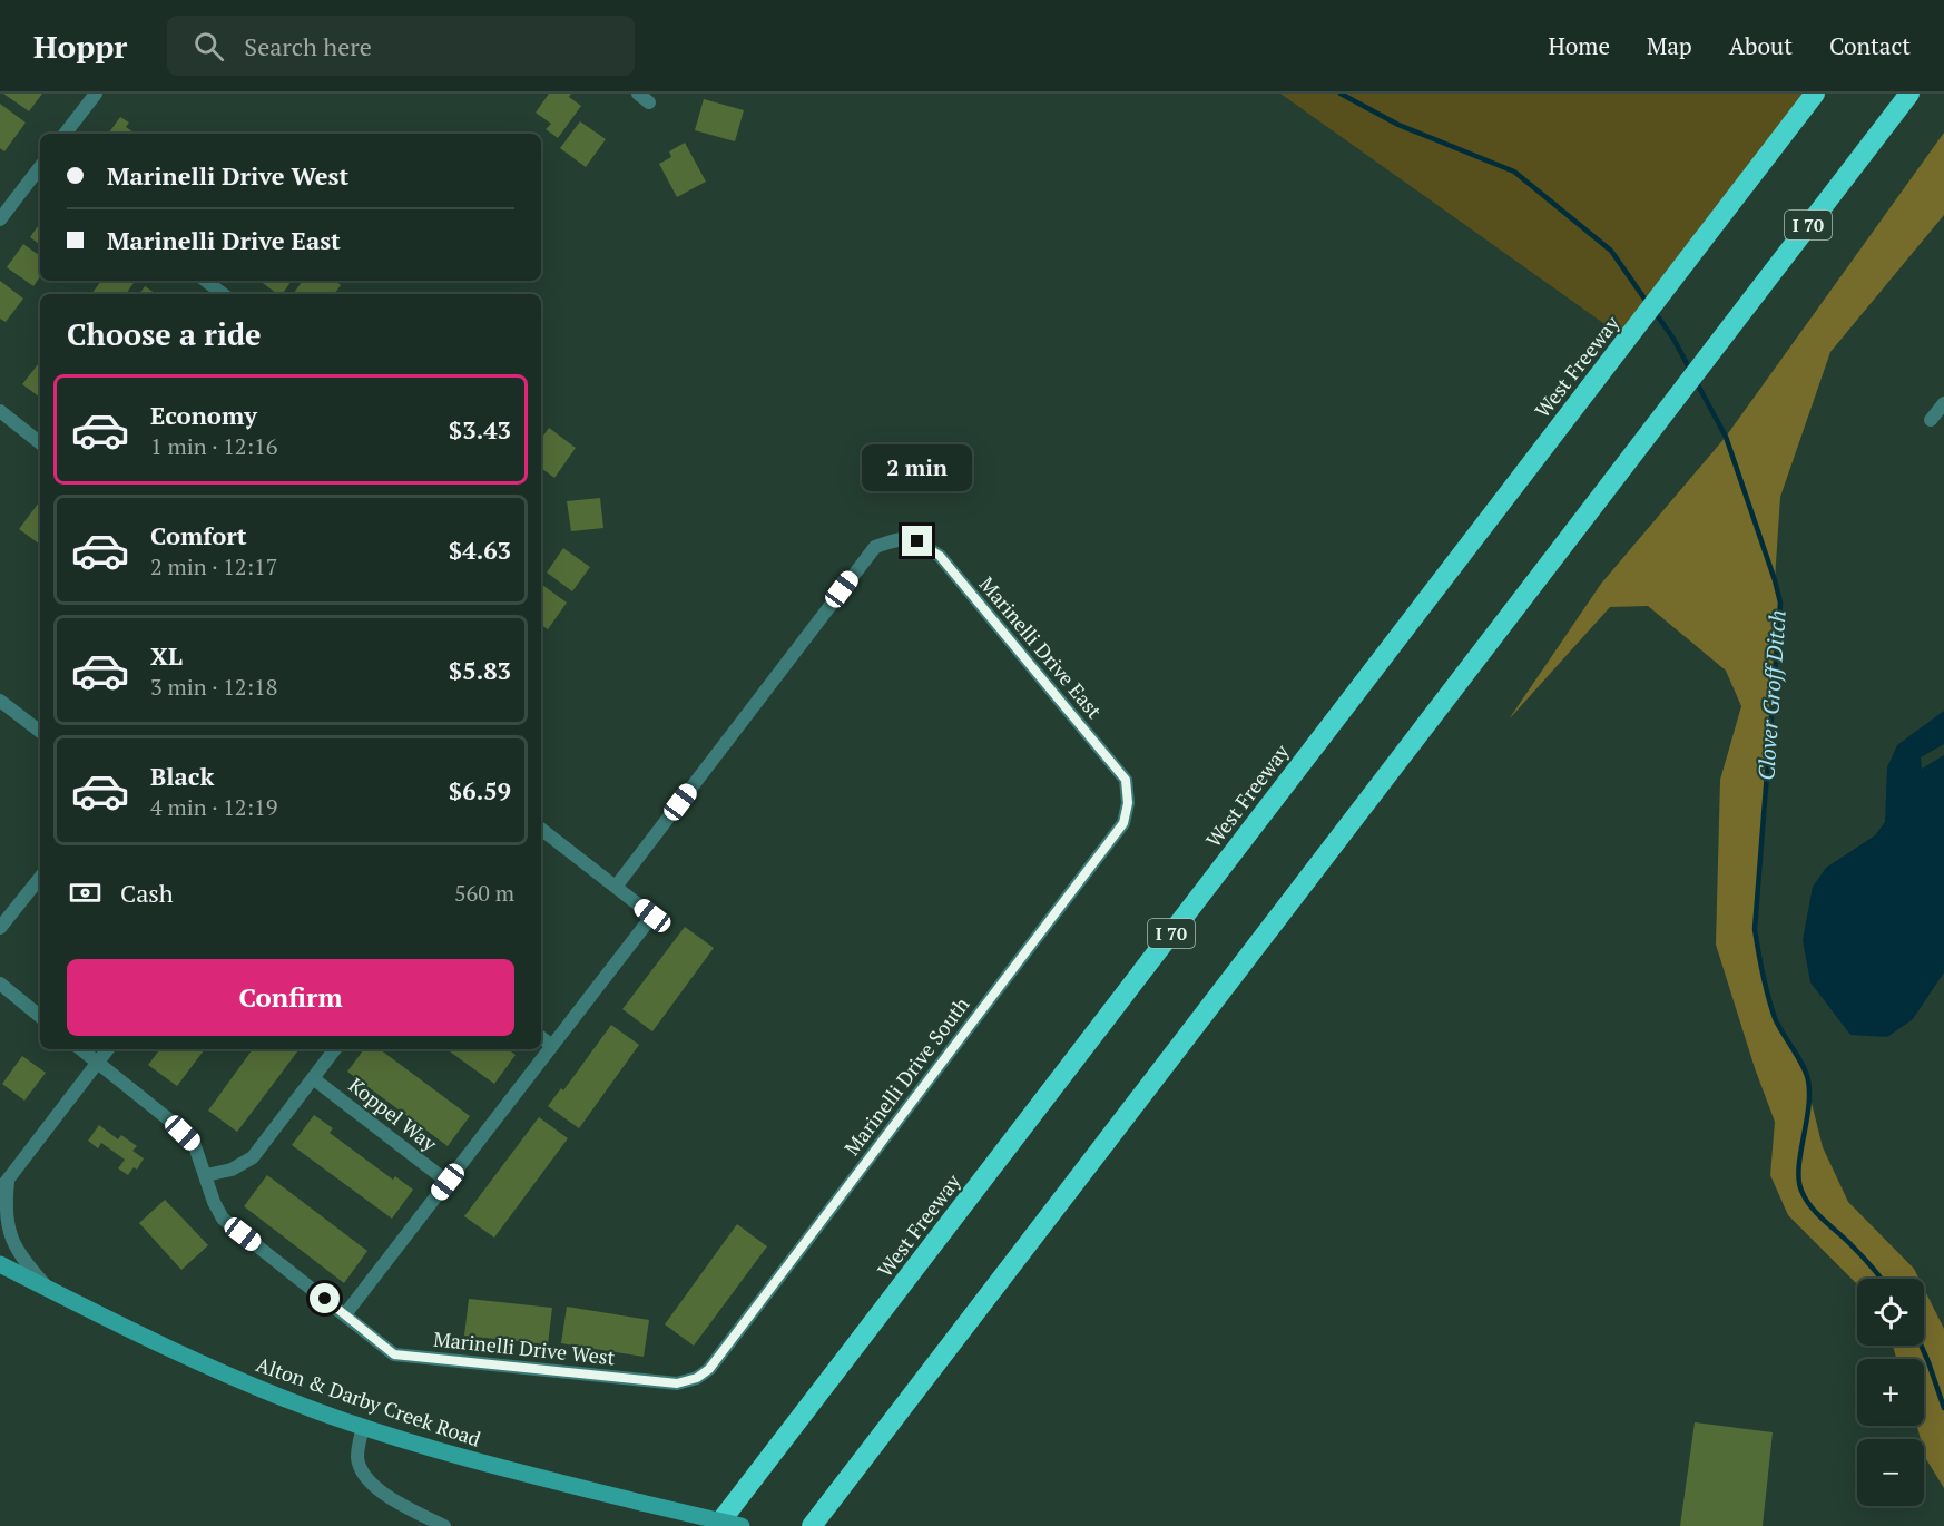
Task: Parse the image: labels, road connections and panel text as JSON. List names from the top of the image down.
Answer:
{
  "streets": {
    "highway": ["I 70", "West Freeway"],
    "main road": ["Alton & Darby Creek Road"],
    "street": [
      "Marinelli Drive East",
      "Marinelli Drive South",
      "Koppel Way",
      "Marinelli Drive West"
    ]
  },
  "crossings": [
    ["Marinelli Drive East", "Marinelli Drive South"],
    ["Marinelli Drive South", "Marinelli Drive West"]
  ],
  "water": ["Clover Groff Ditch"],
  "page": {
    "header": "Hoppr",
    "search": "Search here",
    "nav": [
      "Home",
      "Map",
      "About",
      "Contact"
    ],
    "banner": ["Marinelli Drive West", "Marinelli Drive East"],
    "heading": "Choose a ride",
    "list": [
      {
        "name": "Economy",
        "note": "1 min · 12:16",
        "value": "$3.43"
      },
      {
        "name": "Comfort",
        "note": "2 min · 12:17",
        "value": "$4.63"
      },
      {
        "name": "XL",
        "note": "3 min · 12:18",
        "value": "$5.83"
      },
      {
        "name": "Black",
        "note": "4 min · 12:19",
        "value": "$6.59"
      }
    ],
    "bubble": "2 min",
    "pay": ["Cash", "560 m"],
    "buttons": "Confirm",
    "map_buttons": ["+", "−"]
  }
}
